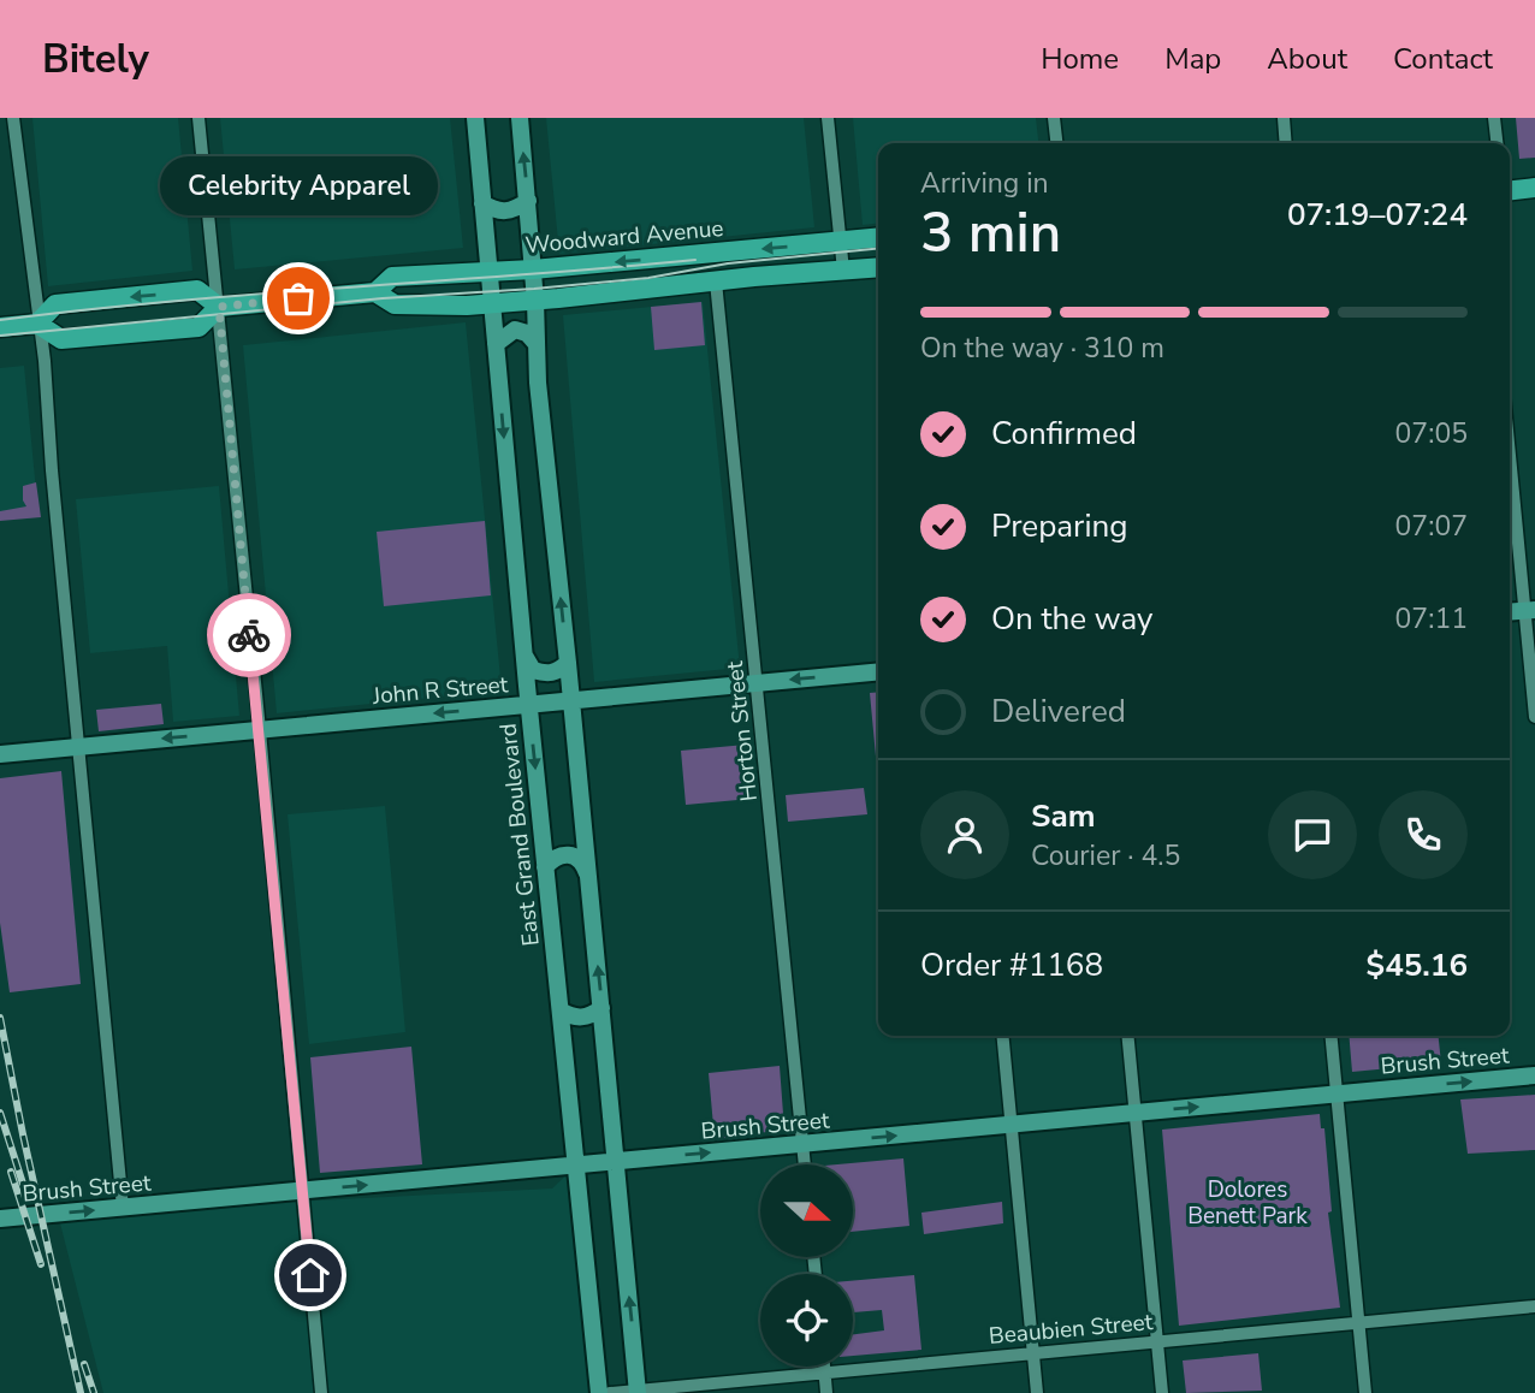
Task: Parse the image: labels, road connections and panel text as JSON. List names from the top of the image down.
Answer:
{
  "streets": {
    "main road": [
      "Woodward Avenue",
      "John R Street",
      "East Grand Boulevard",
      "Brush Street"
    ],
    "street": ["Horton Street", "Beaubien Street"]
  },
  "crossings": [
    ["Woodward Avenue", "Horton Street"],
    ["Woodward Avenue", "East Grand Boulevard"],
    ["John R Street", "Horton Street"],
    ["John R Street", "East Grand Boulevard"],
    ["Horton Street", "Brush Street"],
    ["East Grand Boulevard", "Brush Street"]
  ],
  "one_way": ["John R Street", "Brush Street"],
  "parks": ["Dolores Benett Park"],
  "places": ["Celebrity Apparel"],
  "north": "right",
  "page": {
    "header": "Bitely",
    "nav": [
      "Home",
      "Map",
      "About",
      "Contact"
    ],
    "heading": ["3 min", "Arriving in", "07:19–07:24"],
    "panel": [
      "Sam",
      "Courier · 4.5",
      "Order #1168",
      "$45.16"
    ],
    "bubble": "Celebrity Apparel",
    "bar": "On the way · 310 m",
    "list": [
      ["Confirmed", "07:05"],
      ["Preparing", "07:07"],
      ["On the way", "07:11"],
      "Delivered"
    ]
  }
}
